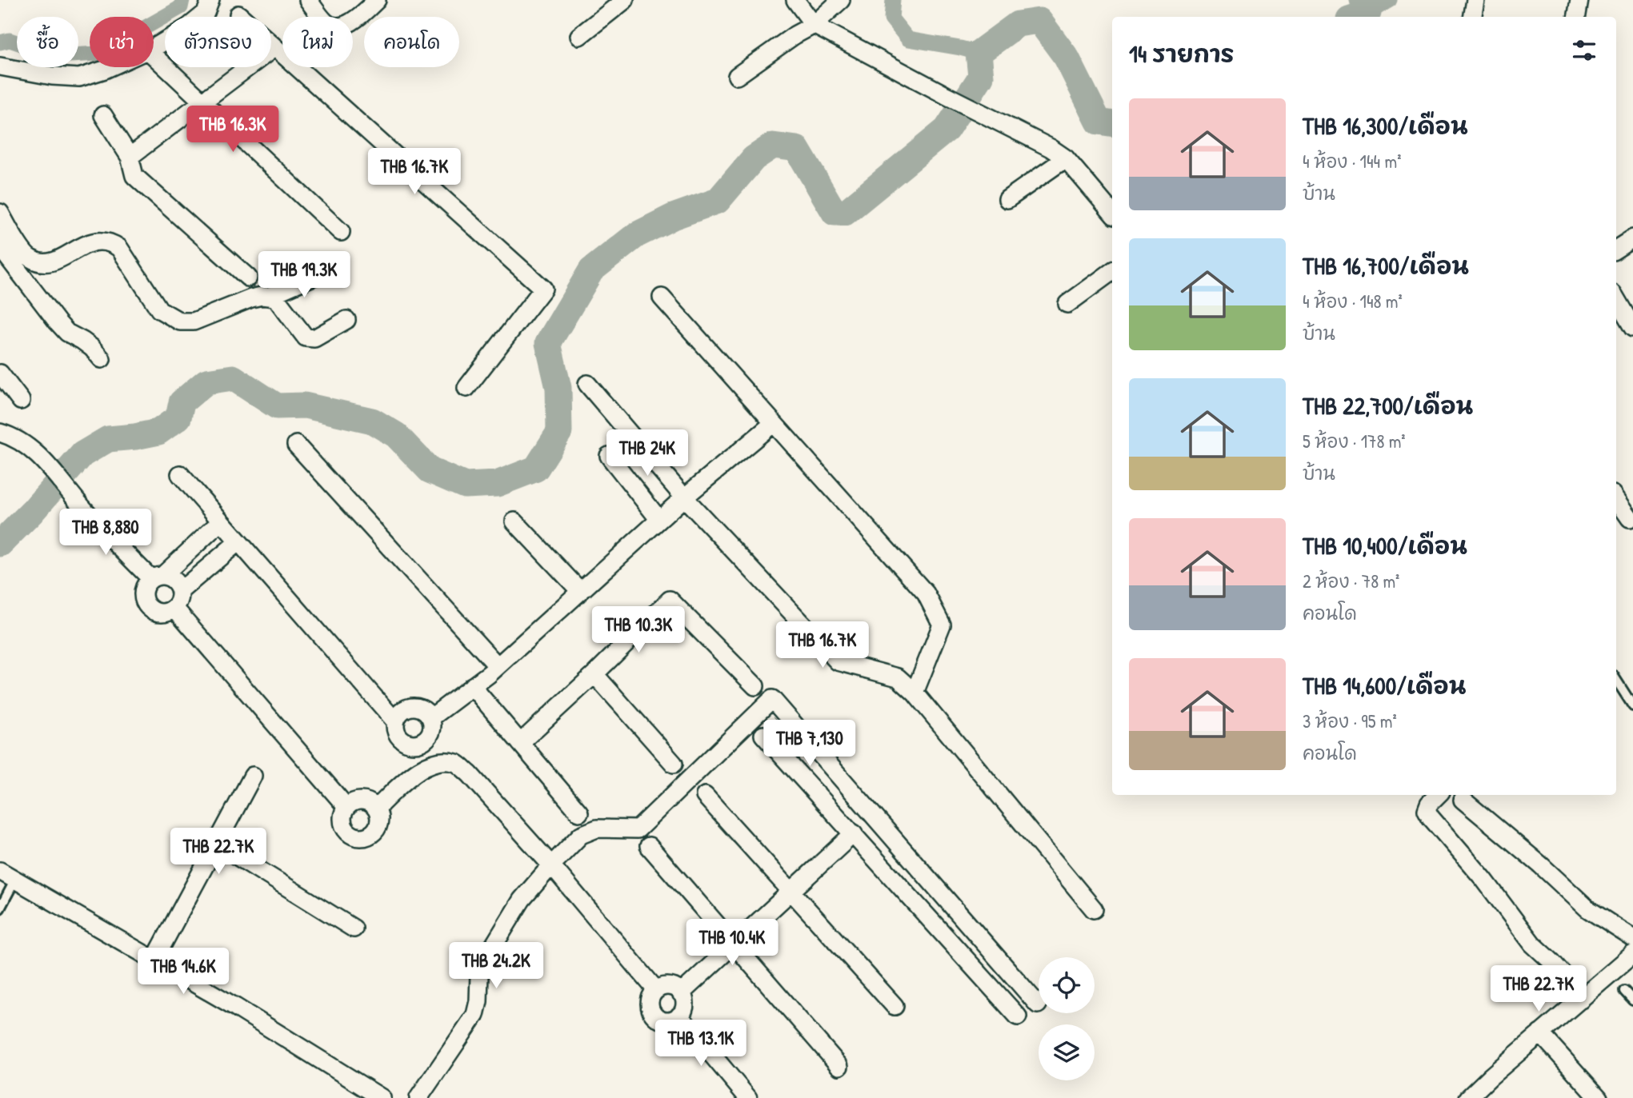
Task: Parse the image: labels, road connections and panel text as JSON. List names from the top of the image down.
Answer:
{
  "page": {
    "chip": [
      "ซื้อ",
      "เช่า",
      "ตัวกรอง",
      "ใหม่",
      "คอนโด"
    ],
    "heading": "14 รายการ",
    "list": [
      {
        "name": "THB 16,300/เดือน",
        "note": "4 ห้อง · 144 m² · บ้าน"
      },
      {
        "name": "THB 16,700/เดือน",
        "note": "4 ห้อง · 148 m² · บ้าน"
      },
      {
        "name": "THB 22,700/เดือน",
        "note": "5 ห้อง · 178 m² · บ้าน"
      },
      {
        "name": "THB 10,400/เดือน",
        "note": "2 ห้อง · 78 m² · คอนโด"
      },
      {
        "name": "THB 14,600/เดือน",
        "note": "3 ห้อง · 95 m² · คอนโด"
      }
    ],
    "price": [
      "THB 16.3K",
      "THB 16.7K",
      "THB 19.3K",
      "THB 24K",
      "THB 8,880",
      "THB 10.3K",
      "THB 16.7K",
      "THB 7,130",
      "THB 22.7K",
      "THB 10.4K",
      "THB 24.2K",
      "THB 14.6K",
      "THB 22.7K",
      "THB 13.1K"
    ]
  }
}
